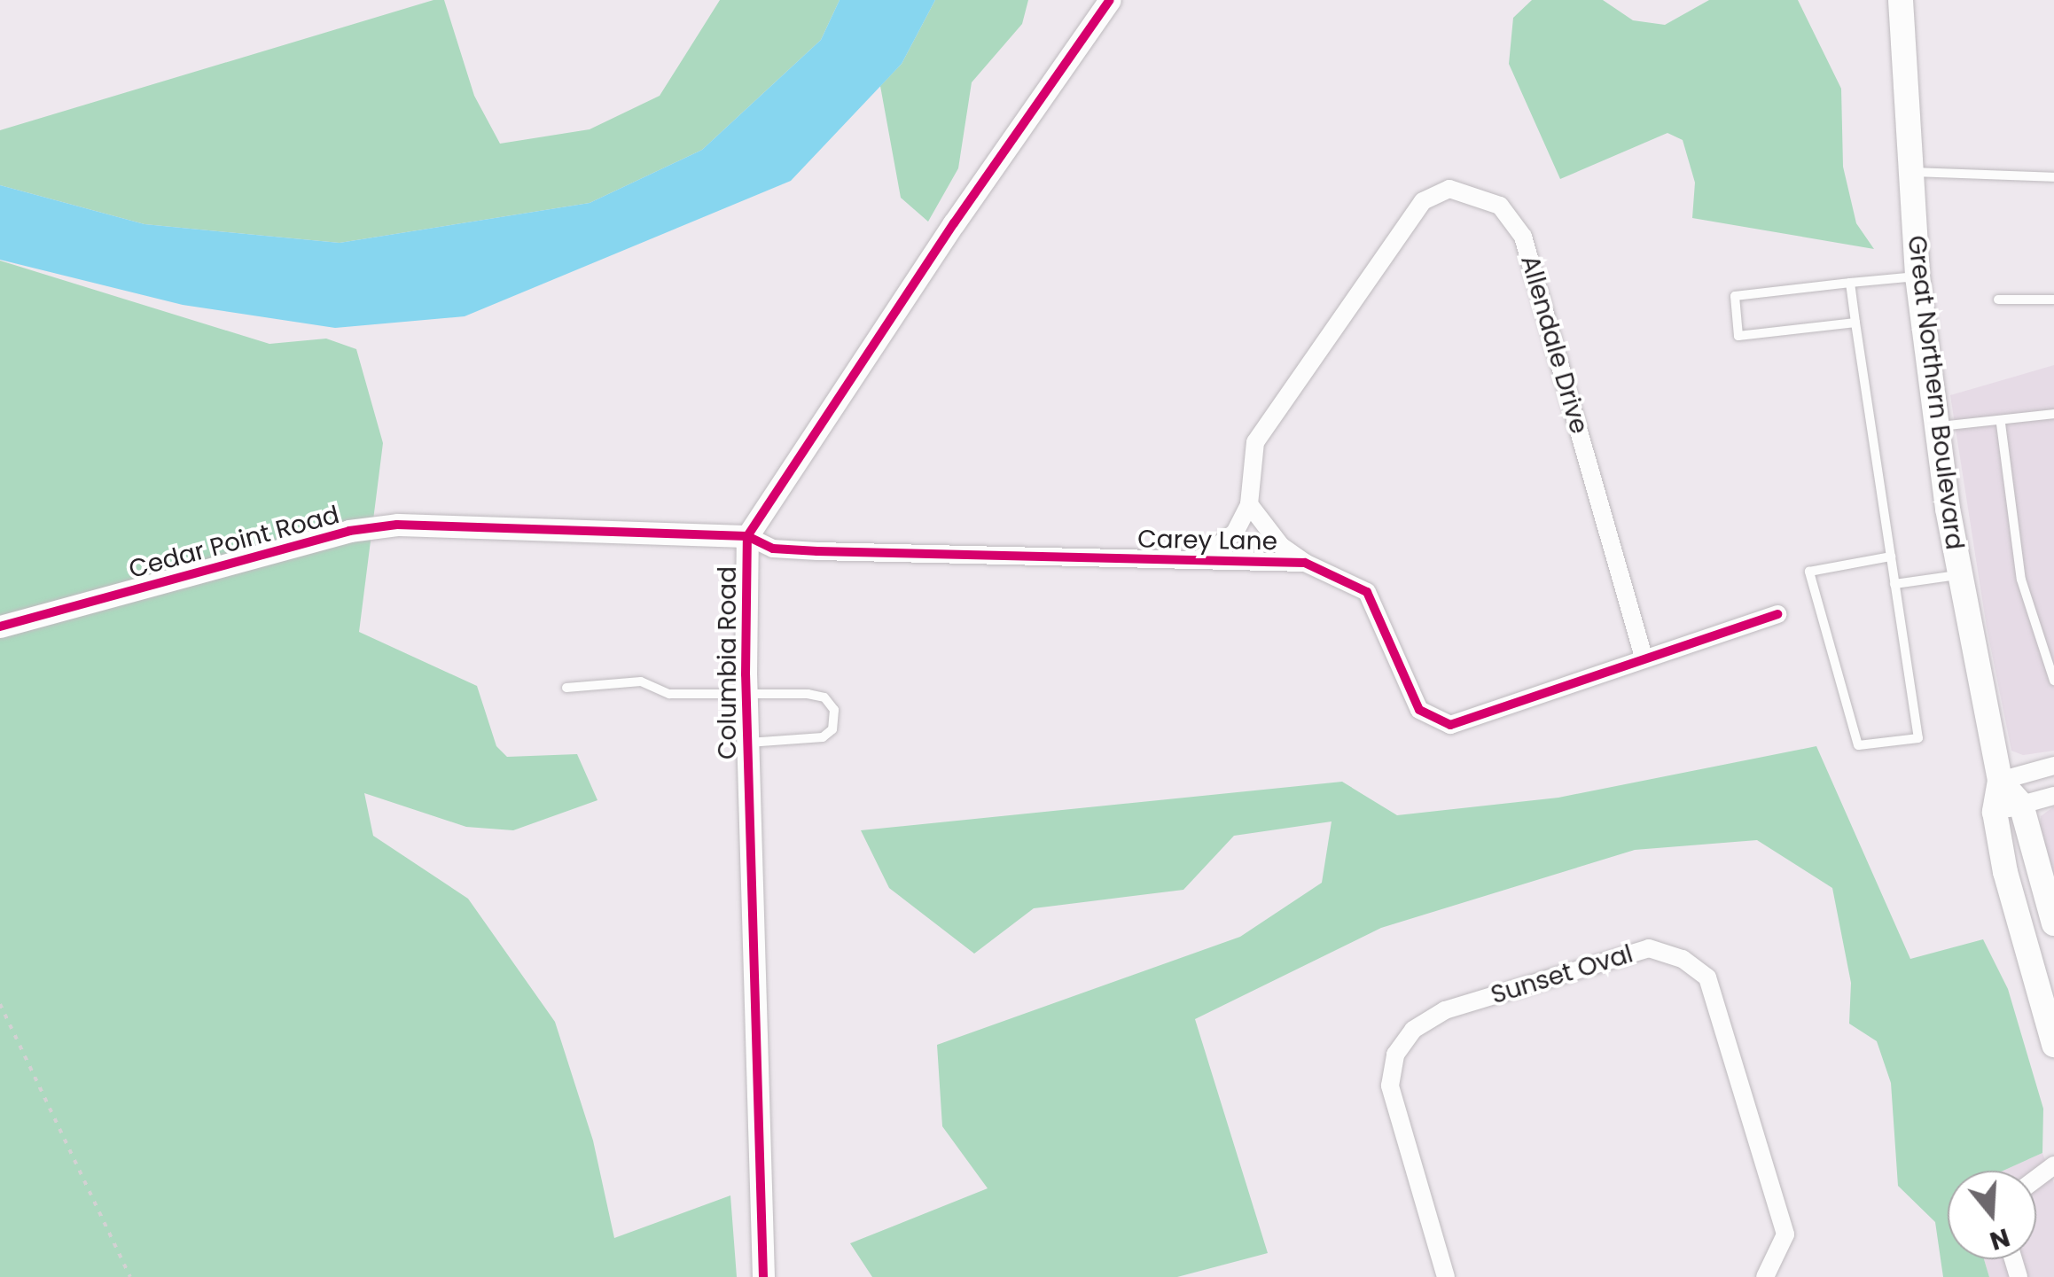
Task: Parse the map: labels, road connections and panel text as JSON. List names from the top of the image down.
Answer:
{
  "streets": {
    "main road": ["Great Northern Boulevard"],
    "street": [
      "Allendale Drive",
      "Carey Lane",
      "Cedar Point Road",
      "Columbia Road",
      "Sunset Oval"
    ]
  },
  "crossings": [
    ["Allendale Drive", "Carey Lane"],
    ["Carey Lane", "Cedar Point Road"],
    ["Carey Lane", "Columbia Road"],
    ["Cedar Point Road", "Columbia Road"]
  ],
  "north": "bottom"
}
